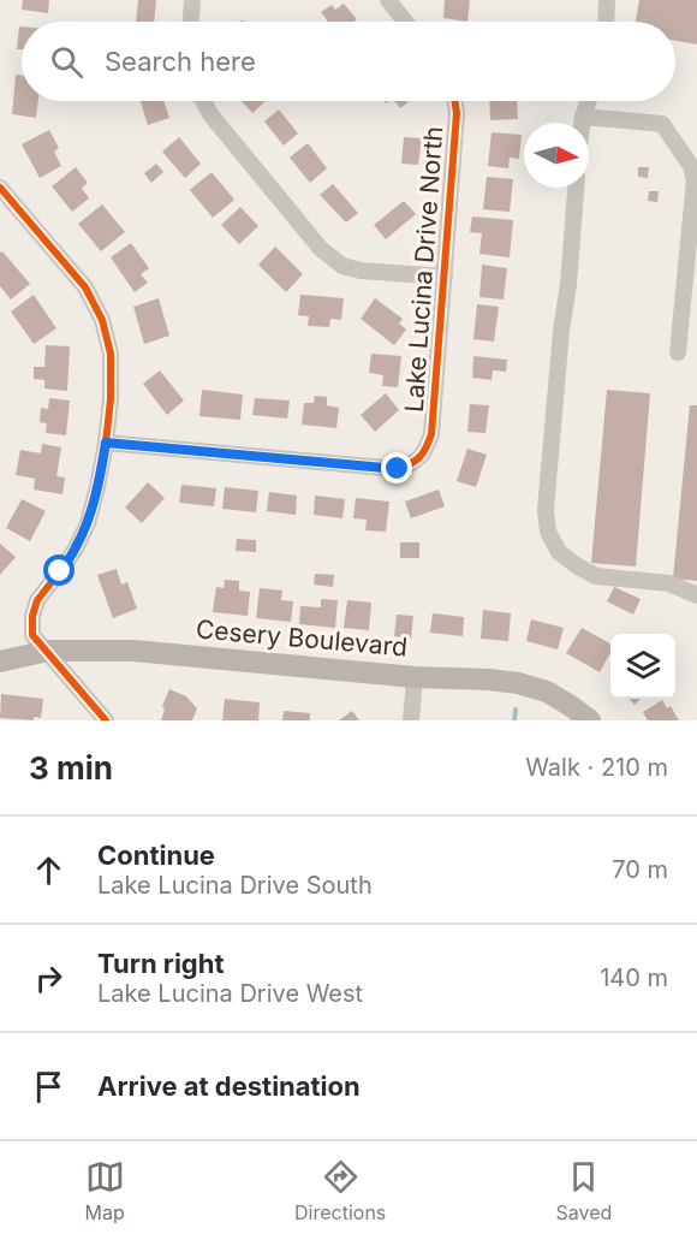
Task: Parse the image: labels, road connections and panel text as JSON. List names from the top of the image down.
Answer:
{
  "streets": {
    "main road": ["Cesery Boulevard"],
    "street": ["Lake Lucina Drive North"]
  },
  "north": "right",
  "page": {
    "search": "Search here",
    "heading": ["3 min", "Walk · 210 m"],
    "list": [
      ["Continue", "Lake Lucina Drive South", "70 m"],
      ["Turn right", "Lake Lucina Drive West", "140 m"],
      "Arrive at destination"
    ],
    "nav": ["Map", "Directions", "Saved"]
  }
}
